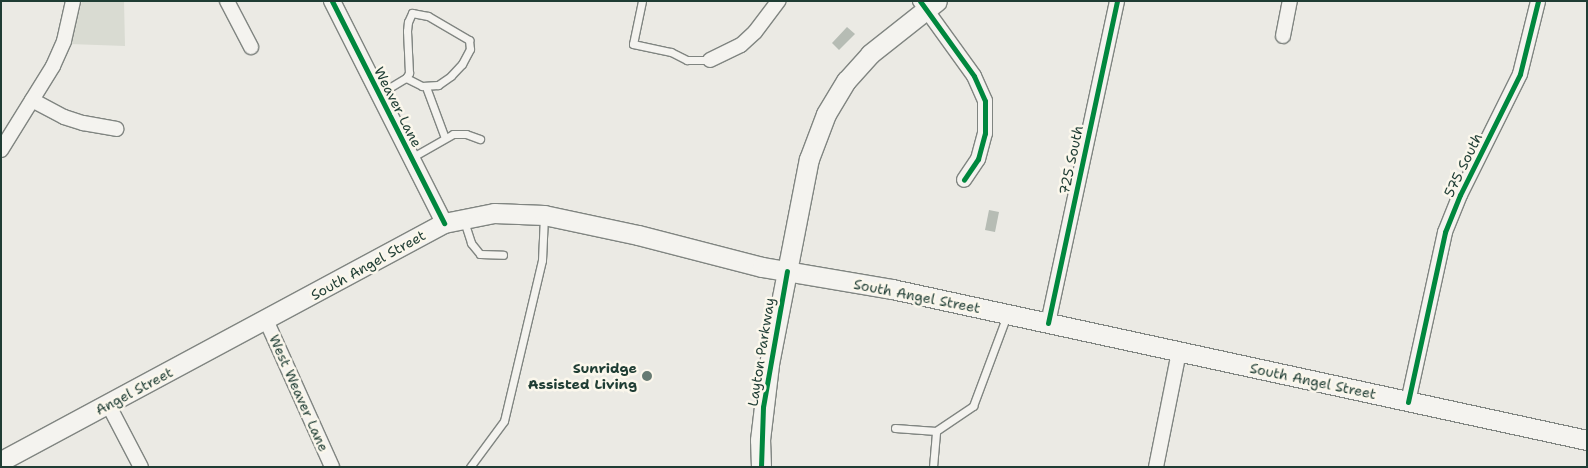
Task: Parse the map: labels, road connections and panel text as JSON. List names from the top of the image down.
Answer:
{
  "streets": {
    "main road": ["South Angel Street", "Layton Parkway", "Angel Street"],
    "street": [
      "Weaver Lane",
      "725 South",
      "575 South",
      "West Weaver Lane"
    ]
  },
  "crossings": [
    ["Weaver Lane", "South Angel Street"],
    ["725 South", "South Angel Street"],
    ["575 South", "South Angel Street"],
    ["South Angel Street", "Layton Parkway"],
    ["South Angel Street", "Angel Street"],
    ["South Angel Street", "West Weaver Lane"],
    ["Angel Street", "West Weaver Lane"]
  ],
  "places": ["Sunridge Assisted Living"]
}
